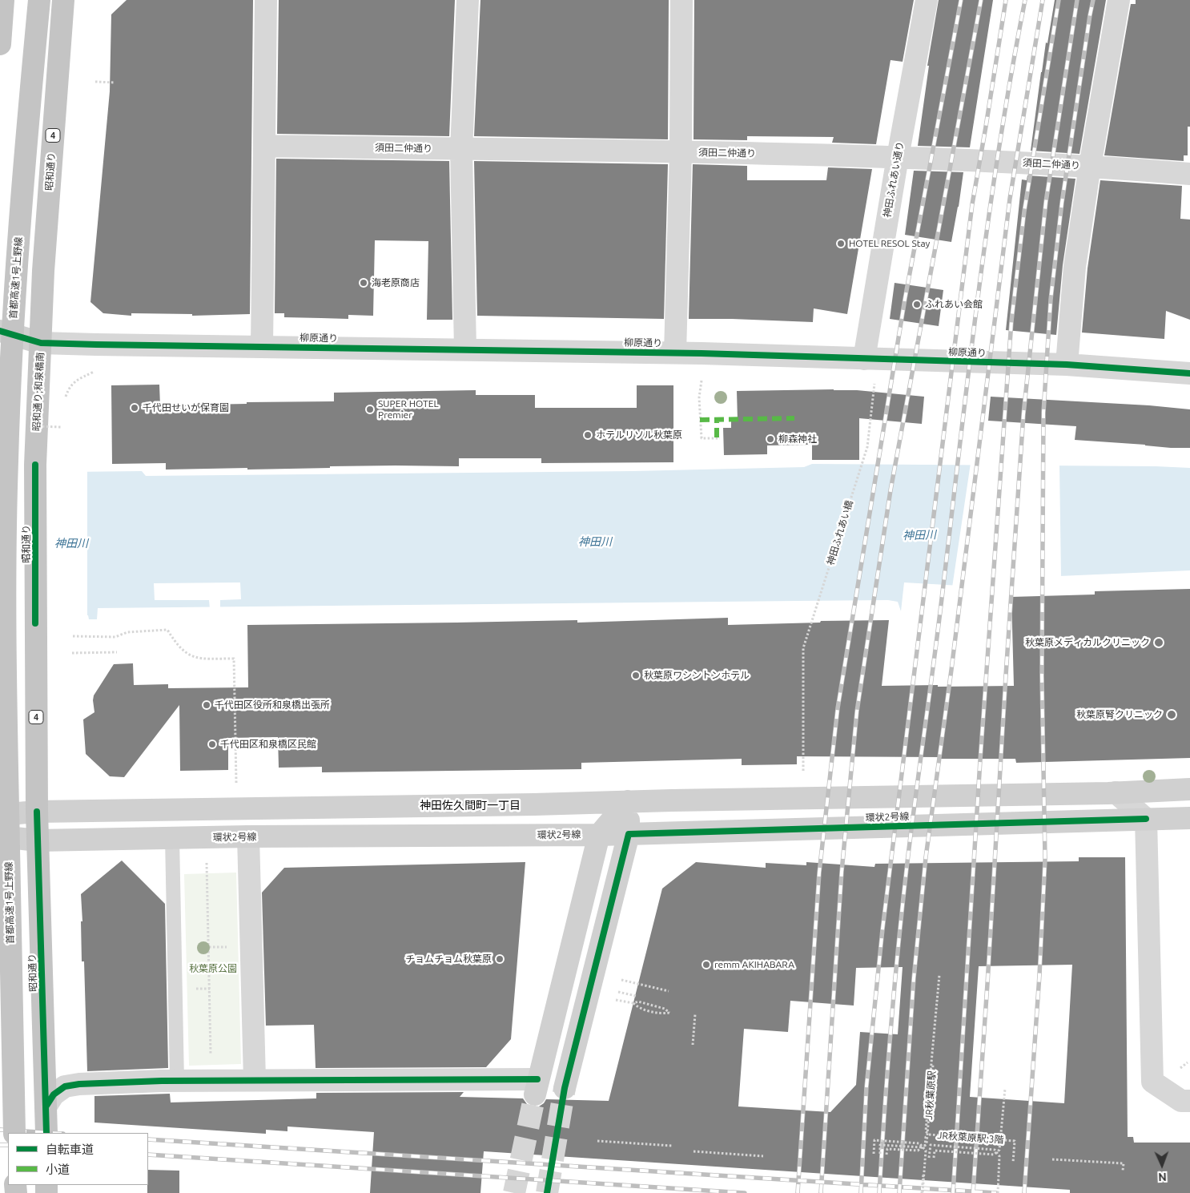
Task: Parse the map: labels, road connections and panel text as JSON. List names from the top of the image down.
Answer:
{
  "streets": {
    "highway": [
      "4",
      "昭和通り",
      "首都高速1号上野線",
      "昭和通り;和泉橋南"
    ],
    "street": [
      "須田二仲通り",
      "神田ふれあい通り",
      "柳原通り",
      "環状2号線"
    ],
    "path": ["神田ふれあい橋", "JR秋葉原駅", "JR秋葉原駅;3階"]
  },
  "crossings": [
    ["須田二仲通り", "神田ふれあい通り"],
    ["昭和通り", "昭和通り;和泉橋南"],
    ["昭和通り", "環状2号線"],
    ["神田ふれあい通り", "柳原通り"],
    ["柳原通り", "昭和通り;和泉橋南"]
  ],
  "districts": ["神田佐久間町一丁目"],
  "water": ["神田川"],
  "parks": ["秋葉原公園"],
  "places": [
    "HOTEL RESOL Stay",
    "海老原商店",
    "ふれあい会館",
    "千代田せいが保育園",
    "SUPER HOTEL Premier",
    "ホテルリソル秋葉原",
    "柳森神社",
    "秋葉原メディカルクリニック",
    "秋葉原ワシントンホテル",
    "千代田区役所和泉橋出張所",
    "秋葉原腎クリニック",
    "千代田区和泉橋区民館",
    "チョムチョム秋葉原",
    "remm AKIHABARA"
  ],
  "legend": ["自転車道", "小道"],
  "north": "bottom"
}
